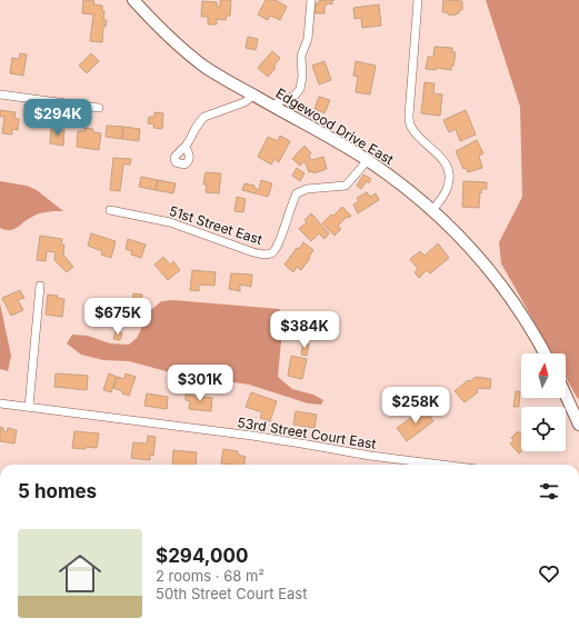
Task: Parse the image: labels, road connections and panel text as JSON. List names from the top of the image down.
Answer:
{
  "streets": {
    "street": ["Edgewood Drive East", "51st Street East", "53rd Street Court East"]
  },
  "crossings": [
    ["Edgewood Drive East", "51st Street East"]
  ],
  "north": "top",
  "page": {
    "price": [
      "$294K",
      "$675K",
      "$384K",
      "$301K",
      "$258K"
    ],
    "heading": "5 homes",
    "list": [
      {
        "name": "$294,000",
        "note": "2 rooms · 68 m² · 50th Street Court East"
      }
    ]
  }
}
